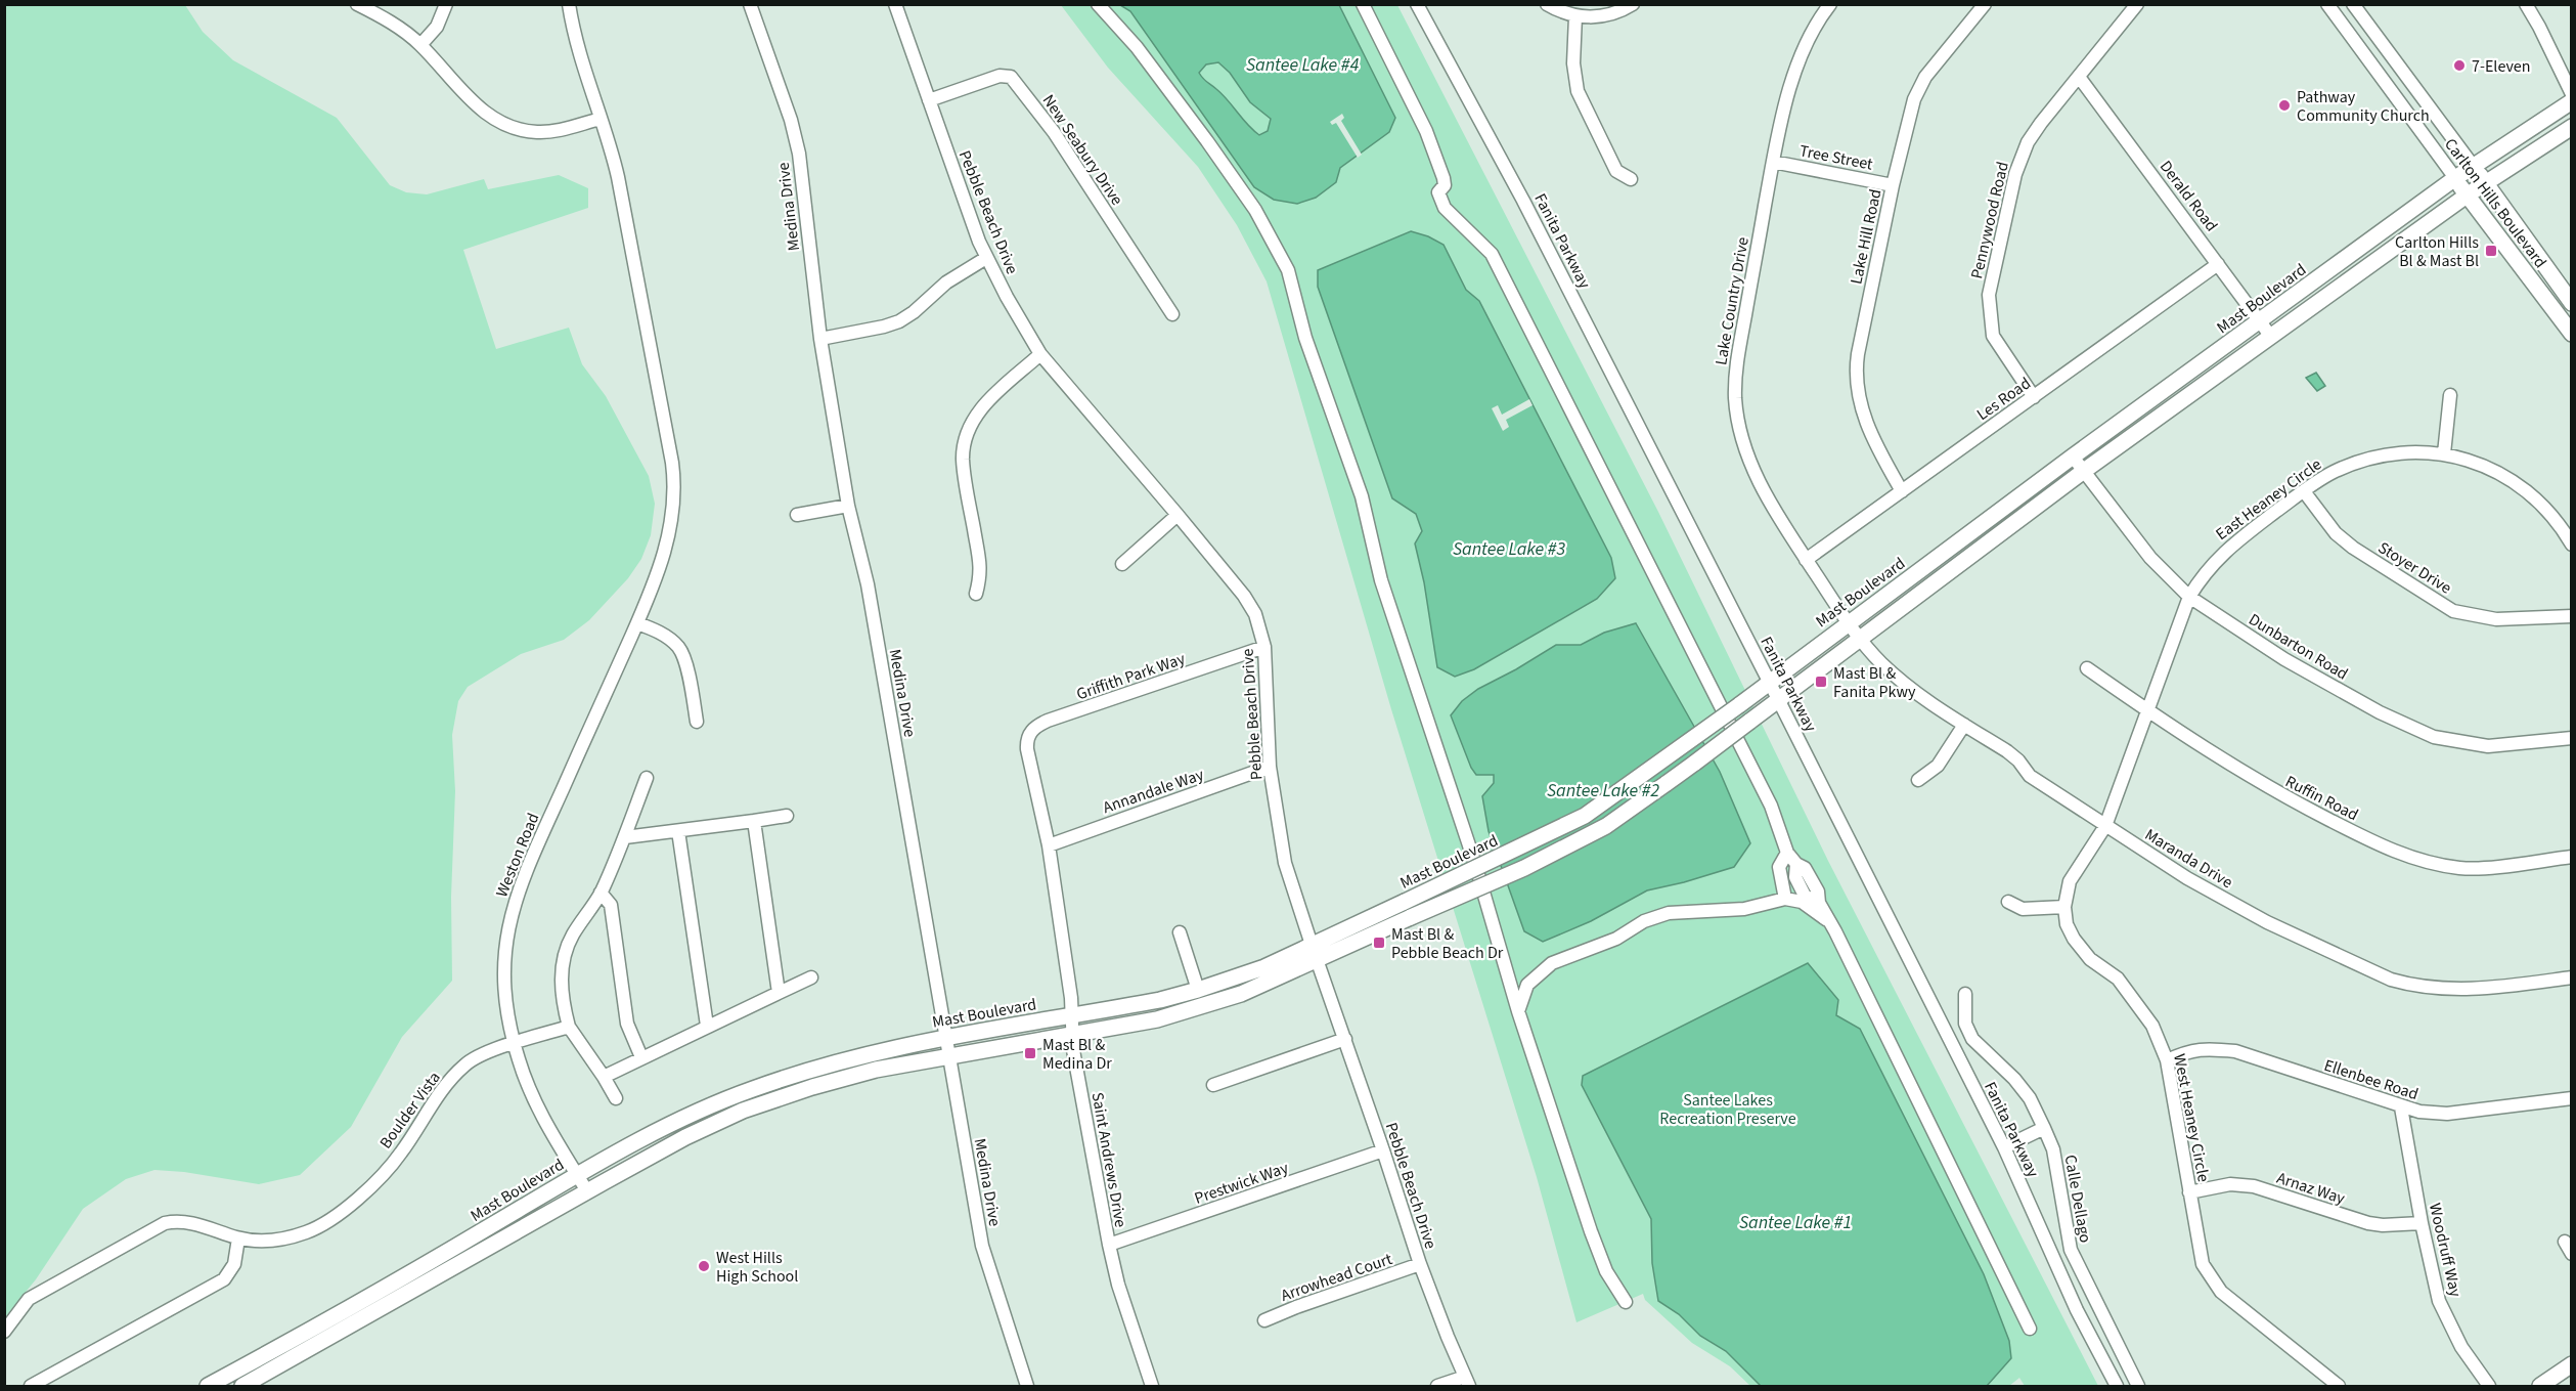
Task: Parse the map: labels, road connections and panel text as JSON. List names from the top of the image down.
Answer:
{
  "streets": {
    "main road": ["Carlton Hills Boulevard", "Mast Boulevard"],
    "street": [
      "New Seabury Drive",
      "Tree Street",
      "Derald Road",
      "Medina Drive",
      "Pebble Beach Drive",
      "Pennywood Road",
      "Lake Hill Road",
      "Fanita Parkway",
      "Lake Country Drive",
      "Les Road",
      "East Heaney Circle",
      "Stoyer Drive",
      "Dunbarton Road",
      "Griffith Park Way",
      "Annandale Way",
      "Ruffin Road",
      "Weston Road",
      "Maranda Drive",
      "Ellenbee Road",
      "Boulder Vista",
      "West Heaney Circle",
      "Saint Andrews Drive",
      "Prestwick Way",
      "Arnaz Way",
      "Calle Dellago",
      "Woodruff Way",
      "Arrowhead Court"
    ]
  },
  "crossings": [
    ["New Seabury Drive", "Pebble Beach Drive"],
    ["Tree Street", "Lake Hill Road"],
    ["Tree Street", "Lake Country Drive"],
    ["Derald Road", "Pennywood Road"],
    ["Derald Road", "Mast Boulevard"],
    ["Derald Road", "Les Road"],
    ["Carlton Hills Boulevard", "Mast Boulevard"],
    ["Medina Drive", "Mast Boulevard"],
    ["Pebble Beach Drive", "Mast Boulevard"],
    ["Pebble Beach Drive", "Griffith Park Way"],
    ["Pebble Beach Drive", "Annandale Way"],
    ["Pebble Beach Drive", "Prestwick Way"],
    ["Pebble Beach Drive", "Arrowhead Court"],
    ["Pennywood Road", "Les Road"],
    ["Lake Hill Road", "Les Road"],
    ["Fanita Parkway", "Mast Boulevard"],
    ["Mast Boulevard", "Lake Country Drive"],
    ["Mast Boulevard", "Dunbarton Road"],
    ["Mast Boulevard", "Weston Road"],
    ["Mast Boulevard", "Maranda Drive"],
    ["Mast Boulevard", "Saint Andrews Drive"],
    ["Lake Country Drive", "Les Road"],
    ["Lake Country Drive", "Maranda Drive"],
    ["East Heaney Circle", "Stoyer Drive"],
    ["East Heaney Circle", "Dunbarton Road"],
    ["East Heaney Circle", "West Heaney Circle"],
    ["Dunbarton Road", "West Heaney Circle"],
    ["Griffith Park Way", "Saint Andrews Drive"],
    ["Annandale Way", "Saint Andrews Drive"],
    ["Ruffin Road", "West Heaney Circle"],
    ["Weston Road", "Boulder Vista"],
    ["Maranda Drive", "West Heaney Circle"],
    ["Ellenbee Road", "West Heaney Circle"],
    ["Ellenbee Road", "Woodruff Way"],
    ["West Heaney Circle", "Arnaz Way"],
    ["Saint Andrews Drive", "Prestwick Way"],
    ["Arnaz Way", "Woodruff Way"]
  ],
  "water": [
    "Santee Lake #4",
    "Santee Lake #3",
    "Santee Lake #2",
    "Santee Lake #1"
  ],
  "parks": ["Santee Lakes Recreation Preserve"],
  "places": {
    "other": ["7-Eleven", "Pathway Community Church", "West Hills High School"],
    "transit": [
      "Carlton Hills Bl & Mast Bl",
      "Mast Bl & Fanita Pkwy",
      "Mast Bl & Pebble Beach Dr",
      "Mast Bl & Medina Dr"
    ]
  }
}
